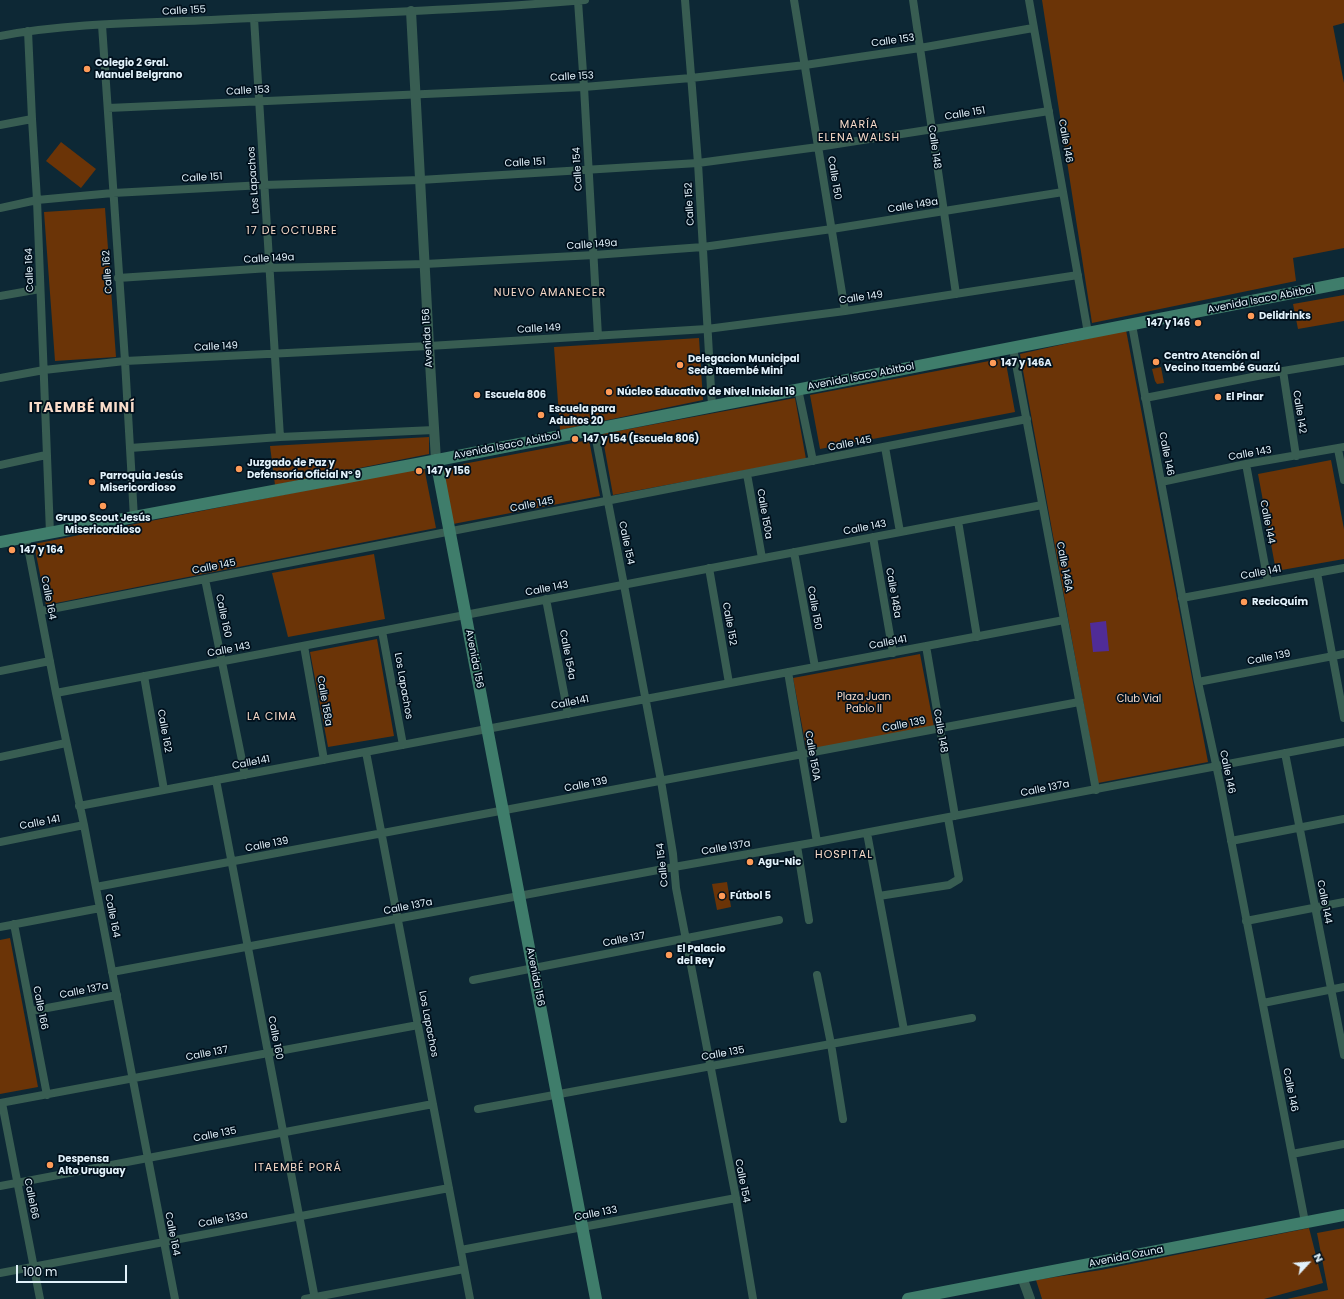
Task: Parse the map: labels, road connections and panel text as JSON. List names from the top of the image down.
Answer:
{
  "streets": {
    "main road": ["Avenida Isaco Abitbol", "Avenida 156", "Avenida Ozuna"],
    "street": [
      "Calle 155",
      "Calle 153",
      "Calle 151",
      "Calle 146",
      "Calle 148",
      "Calle 154",
      "Calle 150",
      "Los Lapachos",
      "Calle 152",
      "Calle 149a",
      "Calle 164",
      "Calle 162",
      "Calle 149",
      "Calle 142",
      "Calle 145",
      "Calle 143",
      "Calle 150a",
      "Calle 144",
      "Calle 146A",
      "Calle 141",
      "Calle 148a",
      "Calle 160",
      "Calle141",
      "Calle 154a",
      "Calle 139",
      "Calle 158a",
      "Calle 150A",
      "Calle 137a",
      "Calle 137",
      "Calle 166",
      "Calle 135",
      "Calle166",
      "Calle 133",
      "Calle 133a"
    ]
  },
  "crossings": [
    ["Calle 155", "Calle 154"],
    ["Calle 155", "Los Lapachos"],
    ["Calle 155", "Calle 164"],
    ["Calle 155", "Calle 162"],
    ["Calle 155", "Avenida 156"],
    ["Calle 153", "Calle 146"],
    ["Calle 153", "Calle 148"],
    ["Calle 153", "Calle 154"],
    ["Calle 153", "Calle 150"],
    ["Calle 153", "Los Lapachos"],
    ["Calle 153", "Calle 152"],
    ["Calle 153", "Calle 162"],
    ["Calle 153", "Avenida 156"],
    ["Calle 151", "Calle 146"],
    ["Calle 151", "Calle 148"],
    ["Calle 151", "Calle 154"],
    ["Calle 151", "Calle 150"],
    ["Calle 151", "Los Lapachos"],
    ["Calle 151", "Calle 152"],
    ["Calle 151", "Calle 164"],
    ["Calle 151", "Calle 162"],
    ["Calle 151", "Avenida 156"],
    ["Calle 146", "Calle 149a"],
    ["Calle 146", "Calle 149"],
    ["Calle 146", "Avenida Isaco Abitbol"],
    ["Calle 146", "Calle 143"],
    ["Calle 146", "Calle 141"],
    ["Calle 146", "Calle 139"],
    ["Calle 146", "Calle 137a"],
    ["Calle 146", "Avenida Ozuna"],
    ["Calle 148", "Calle 149a"],
    ["Calle 148", "Calle 149"],
    ["Calle 148", "Calle141"],
    ["Calle 148", "Calle 139"],
    ["Calle 148", "Calle 137a"],
    ["Calle 154", "Calle 149a"],
    ["Calle 154", "Calle 149"],
    ["Calle 154", "Avenida Isaco Abitbol"],
    ["Calle 154", "Calle 145"],
    ["Calle 154", "Calle 143"],
    ["Calle 154", "Calle141"],
    ["Calle 154", "Calle 139"],
    ["Calle 154", "Calle 137a"],
    ["Calle 154", "Calle 137"],
    ["Calle 154", "Calle 135"],
    ["Calle 154", "Calle 133"],
    ["Calle 150", "Calle 149a"],
    ["Calle 150", "Calle 149"],
    ["Calle 150", "Calle 143"],
    ["Calle 150", "Calle141"],
    ["Los Lapachos", "Calle 149a"],
    ["Los Lapachos", "Calle 149"],
    ["Los Lapachos", "Calle 143"],
    ["Los Lapachos", "Calle141"],
    ["Los Lapachos", "Calle 139"],
    ["Los Lapachos", "Calle 137a"],
    ["Los Lapachos", "Calle 137"],
    ["Los Lapachos", "Calle 135"],
    ["Los Lapachos", "Calle 133"],
    ["Los Lapachos", "Calle 133a"],
    ["Calle 152", "Calle 149a"],
    ["Calle 152", "Calle 149"],
    ["Calle 152", "Avenida Isaco Abitbol"],
    ["Calle 152", "Calle 143"],
    ["Calle 152", "Calle141"],
    ["Calle 149a", "Calle 162"],
    ["Calle 149a", "Avenida 156"],
    ["Calle 164", "Calle 149"],
    ["Calle 164", "Avenida Isaco Abitbol"],
    ["Calle 164", "Calle 145"],
    ["Calle 164", "Calle 143"],
    ["Calle 164", "Calle 141"],
    ["Calle 164", "Calle141"],
    ["Calle 164", "Calle 139"],
    ["Calle 164", "Calle 137a"],
    ["Calle 164", "Calle 137"],
    ["Calle 164", "Calle 135"],
    ["Calle 164", "Calle 133a"],
    ["Calle 162", "Calle 149"],
    ["Calle 162", "Avenida Isaco Abitbol"],
    ["Calle 162", "Calle 143"],
    ["Calle 162", "Calle141"],
    ["Calle 149", "Avenida 156"],
    ["Avenida Isaco Abitbol", "Avenida 156"],
    ["Avenida Isaco Abitbol", "Calle 146A"],
    ["Avenida 156", "Calle 145"],
    ["Avenida 156", "Calle 143"],
    ["Avenida 156", "Calle141"],
    ["Avenida 156", "Calle 139"],
    ["Avenida 156", "Calle 137a"],
    ["Avenida 156", "Calle 137"],
    ["Avenida 156", "Calle 135"],
    ["Avenida 156", "Calle 133"],
    ["Calle 142", "Calle 143"],
    ["Calle 145", "Calle 150a"],
    ["Calle 145", "Calle 146A"],
    ["Calle 145", "Calle 160"],
    ["Calle 143", "Calle 150a"],
    ["Calle 143", "Calle 144"],
    ["Calle 143", "Calle 146A"],
    ["Calle 143", "Calle 148a"],
    ["Calle 143", "Calle 160"],
    ["Calle 143", "Calle 154a"],
    ["Calle 143", "Calle 158a"],
    ["Calle 144", "Calle 141"],
    ["Calle 144", "Calle 137a"],
    ["Calle 146A", "Calle141"],
    ["Calle 146A", "Calle 139"],
    ["Calle 146A", "Calle 137a"],
    ["Calle 148a", "Calle141"],
    ["Calle 160", "Calle141"],
    ["Calle 160", "Calle 139"],
    ["Calle 160", "Calle 137a"],
    ["Calle 160", "Calle 137"],
    ["Calle 160", "Calle 135"],
    ["Calle 160", "Calle 133a"],
    ["Calle141", "Calle 154a"],
    ["Calle141", "Calle 158a"],
    ["Calle141", "Calle 150A"],
    ["Calle 139", "Calle 150A"],
    ["Calle 150A", "Calle 137a"],
    ["Calle 137a", "Calle 166"],
    ["Calle 137", "Calle 166"],
    ["Calle 137", "Calle166"],
    ["Calle 135", "Calle166"],
    ["Calle166", "Calle 133a"]
  ],
  "districts": [
    "MARÍA ELENA WALSH",
    "17 DE OCTUBRE",
    "NUEVO AMANECER",
    "ITAEMBÉ MINÍ",
    "LA CIMA",
    "HOSPITAL",
    "ITAEMBÉ PORÁ"
  ],
  "parks": ["Plaza Juan Pablo II", "Club Vial"],
  "places": [
    "Colegio 2 Gral. Manuel Belgrano",
    "Delidrinks",
    "147 y 146",
    "Centro Atención al Vecino Itaembé Guazú",
    "147 y 146A",
    "Delegacion Municipal Sede Itaembé Miní",
    "Núcleo Educativo de Nivel Inicial 16",
    "Escuela 806",
    "El Pinar",
    "Escuela para Adultos 20",
    "147 y 154 (Escuela 806)",
    "Juzgado de Paz y Defensoría Oficial Nº 9",
    "147 y 156",
    "Parroquia Jesús Misericordioso",
    "Grupo Scout Jesús Misericordioso",
    "147 y 164",
    "RecicQuím",
    "Agu-Nic",
    "Fútbol 5",
    "El Palacio del Rey",
    "Despensa Alto Uruguay"
  ],
  "scale_bar": "100 m",
  "north": "top right"
}
